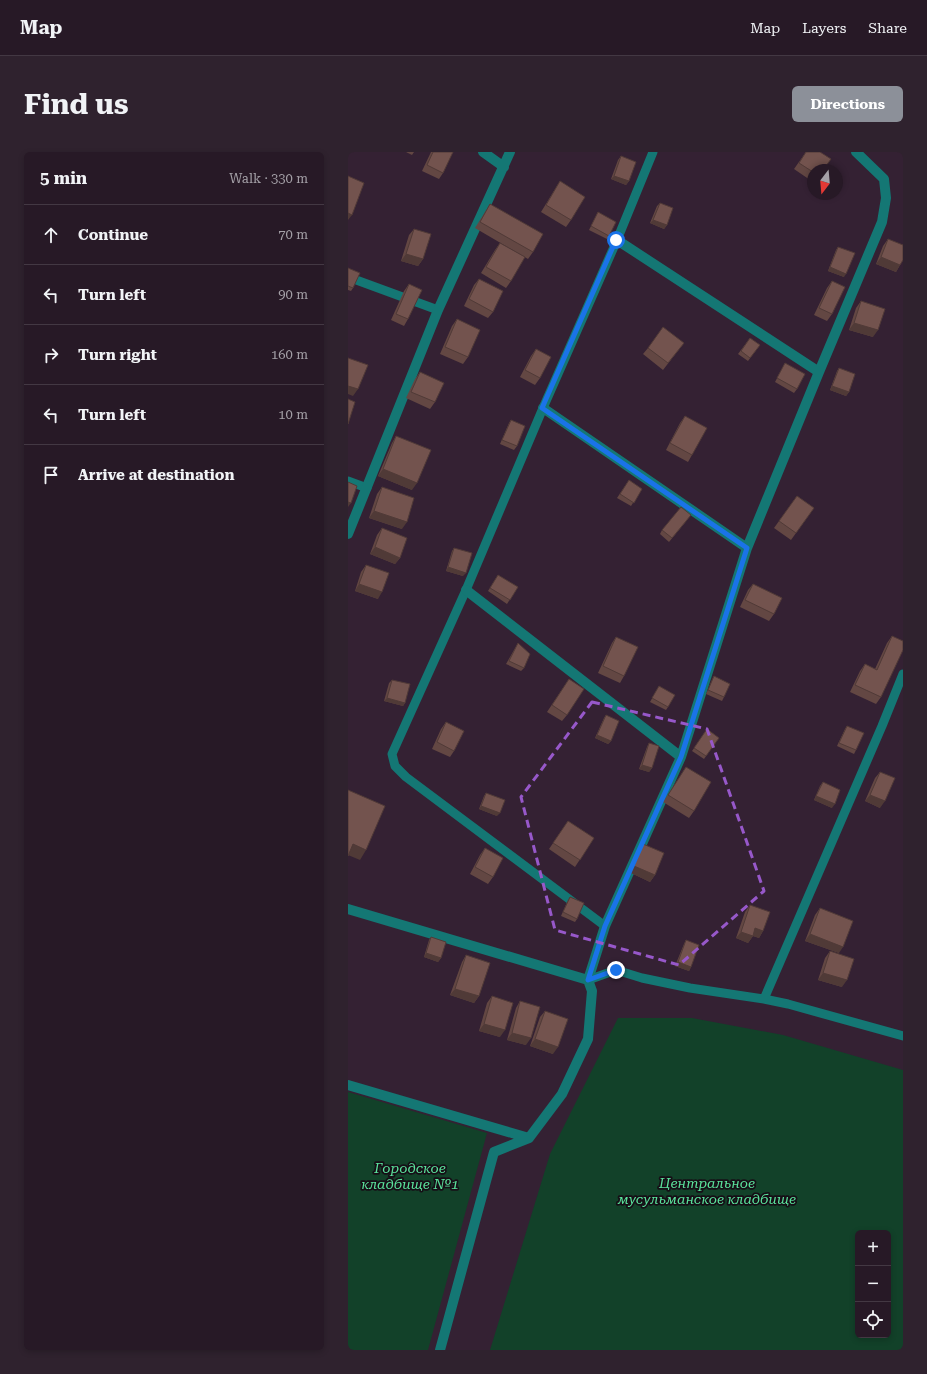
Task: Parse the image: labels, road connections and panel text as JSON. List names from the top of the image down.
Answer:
{
  "parks": ["Городское кладбище №1", "Центральное мусульманское кладбище"],
  "north": "bottom",
  "page": {
    "header": "Map",
    "nav": ["Map", "Layers", "Share"],
    "buttons": "Directions",
    "title": "Find us",
    "heading": ["5 min", "Walk · 330 m"],
    "list": [
      ["Continue", "70 m"],
      ["Turn left", "90 m"],
      ["Turn right", "160 m"],
      ["Turn left", "10 m"],
      "Arrive at destination"
    ],
    "map_buttons": ["+", "−"]
  }
}
